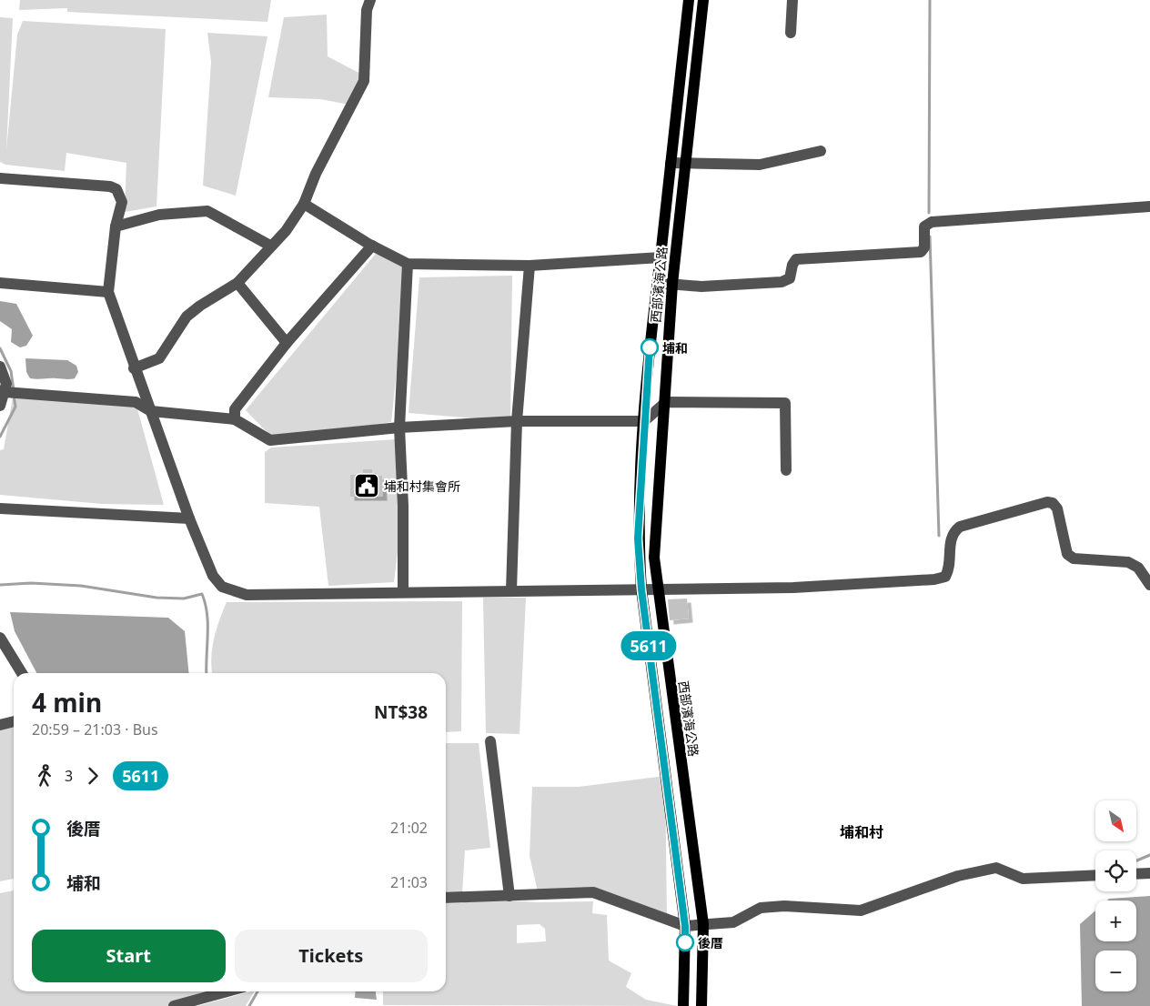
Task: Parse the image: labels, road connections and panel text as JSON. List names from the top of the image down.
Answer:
{
  "streets": {
    "main road": ["西部濱海公路"]
  },
  "districts": ["埔和村"],
  "places": {
    "other": ["埔和", "後厝"],
    "public building": ["埔和村集會所"]
  },
  "lines": ["bus line 5611"],
  "north": "bottom right",
  "page": {
    "on_map": "5611",
    "heading": ["4 min", "20:59 – 21:03 · Bus", "NT$38"],
    "legs": ["3", "5611"],
    "map_buttons": ["+", "−"],
    "list": [
      {
        "name": "後厝",
        "value": "21:02"
      },
      {
        "name": "埔和",
        "value": "21:03"
      }
    ],
    "buttons": ["Start", "Tickets"]
  }
}
